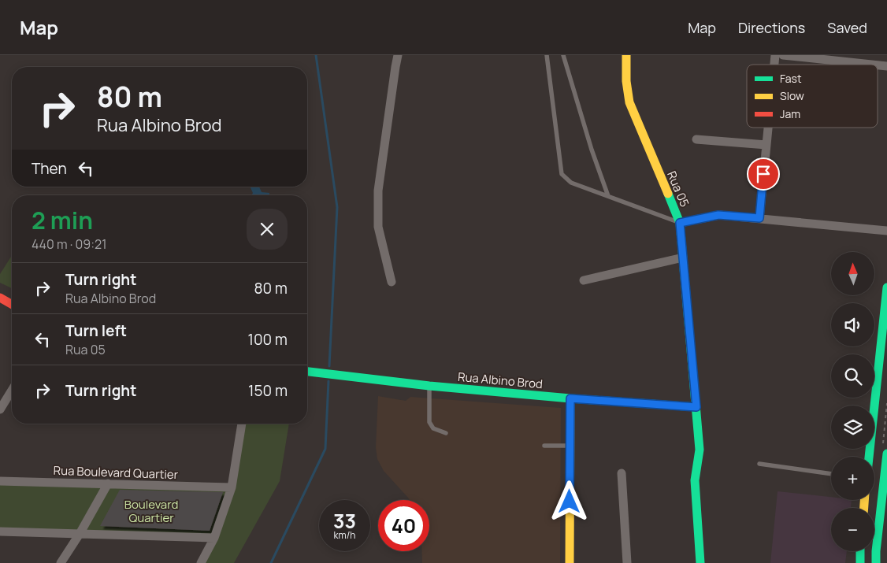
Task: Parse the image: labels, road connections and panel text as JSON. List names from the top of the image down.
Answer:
{
  "streets": {
    "street": ["Rua 05", "Rua Albino Brod", "Rua Boulevard Quartier"]
  },
  "crossings": [
    ["Rua 05", "Rua Albino Brod"]
  ],
  "parks": ["Boulevard Quartier"],
  "legend": ["Fast", "Slow", "Jam"],
  "north": "top",
  "page": {
    "header": "Map",
    "nav": ["Map", "Directions", "Saved"],
    "turn": ["80 m", "Rua Albino Brod"],
    "then": "Then",
    "heading": ["2 min", "440 m · 09:21"],
    "map_buttons": ["+", "−"],
    "list": [
      {
        "name": "Turn right",
        "note": "Rua Albino Brod",
        "value": "80 m"
      },
      {
        "name": "Turn left",
        "note": "Rua 05",
        "value": "100 m"
      },
      {
        "name": "Turn right",
        "value": "150 m"
      }
    ],
    "speed": "33 km/h",
    "limit": "40"
  }
}
